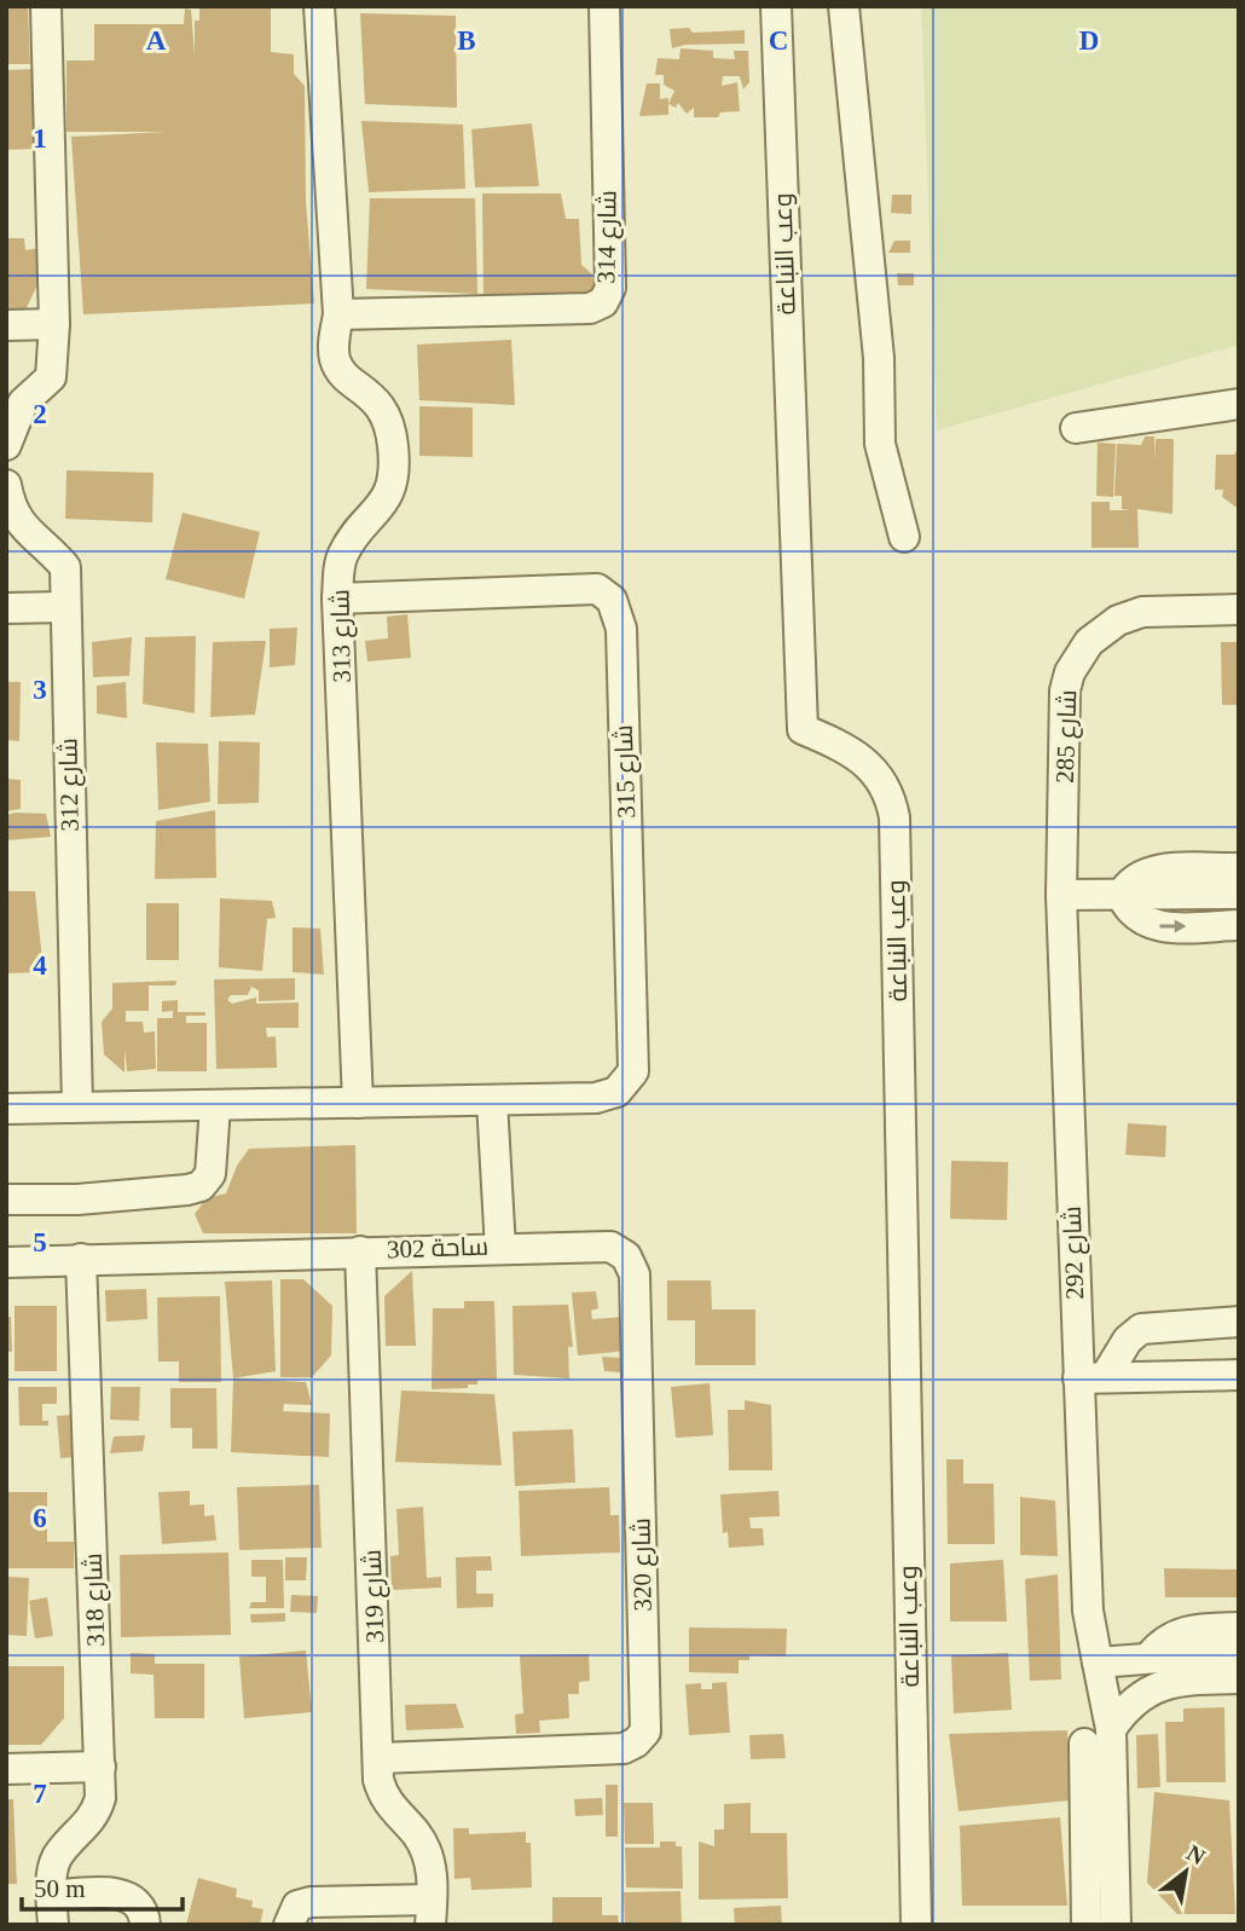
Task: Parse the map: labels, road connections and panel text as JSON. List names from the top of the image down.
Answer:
{
  "streets": {
    "street": [
      "شارع 314",
      "وعب النباعة",
      "شارع 313",
      "شارع 285",
      "شارع 315",
      "شارع 312",
      "ساحة 302",
      "شارع 292",
      "شارع 320",
      "شارع 319",
      "شارع 318"
    ]
  },
  "crossings": [
    ["شارع 314", "شارع 313"],
    ["شارع 313", "شارع 315"],
    ["شارع 285", "شارع 292"],
    ["شارع 315", "ساحة 302"],
    ["ساحة 302", "شارع 320"],
    ["ساحة 302", "شارع 319"],
    ["ساحة 302", "شارع 318"],
    ["شارع 320", "شارع 319"]
  ],
  "scale_bar": "50 m",
  "north": "top right",
  "grid": {
    "columns": [
      "A",
      "B",
      "C",
      "D"
    ],
    "rows": [
      "1",
      "2",
      "3",
      "4",
      "5",
      "6",
      "7"
    ]
  }
}
